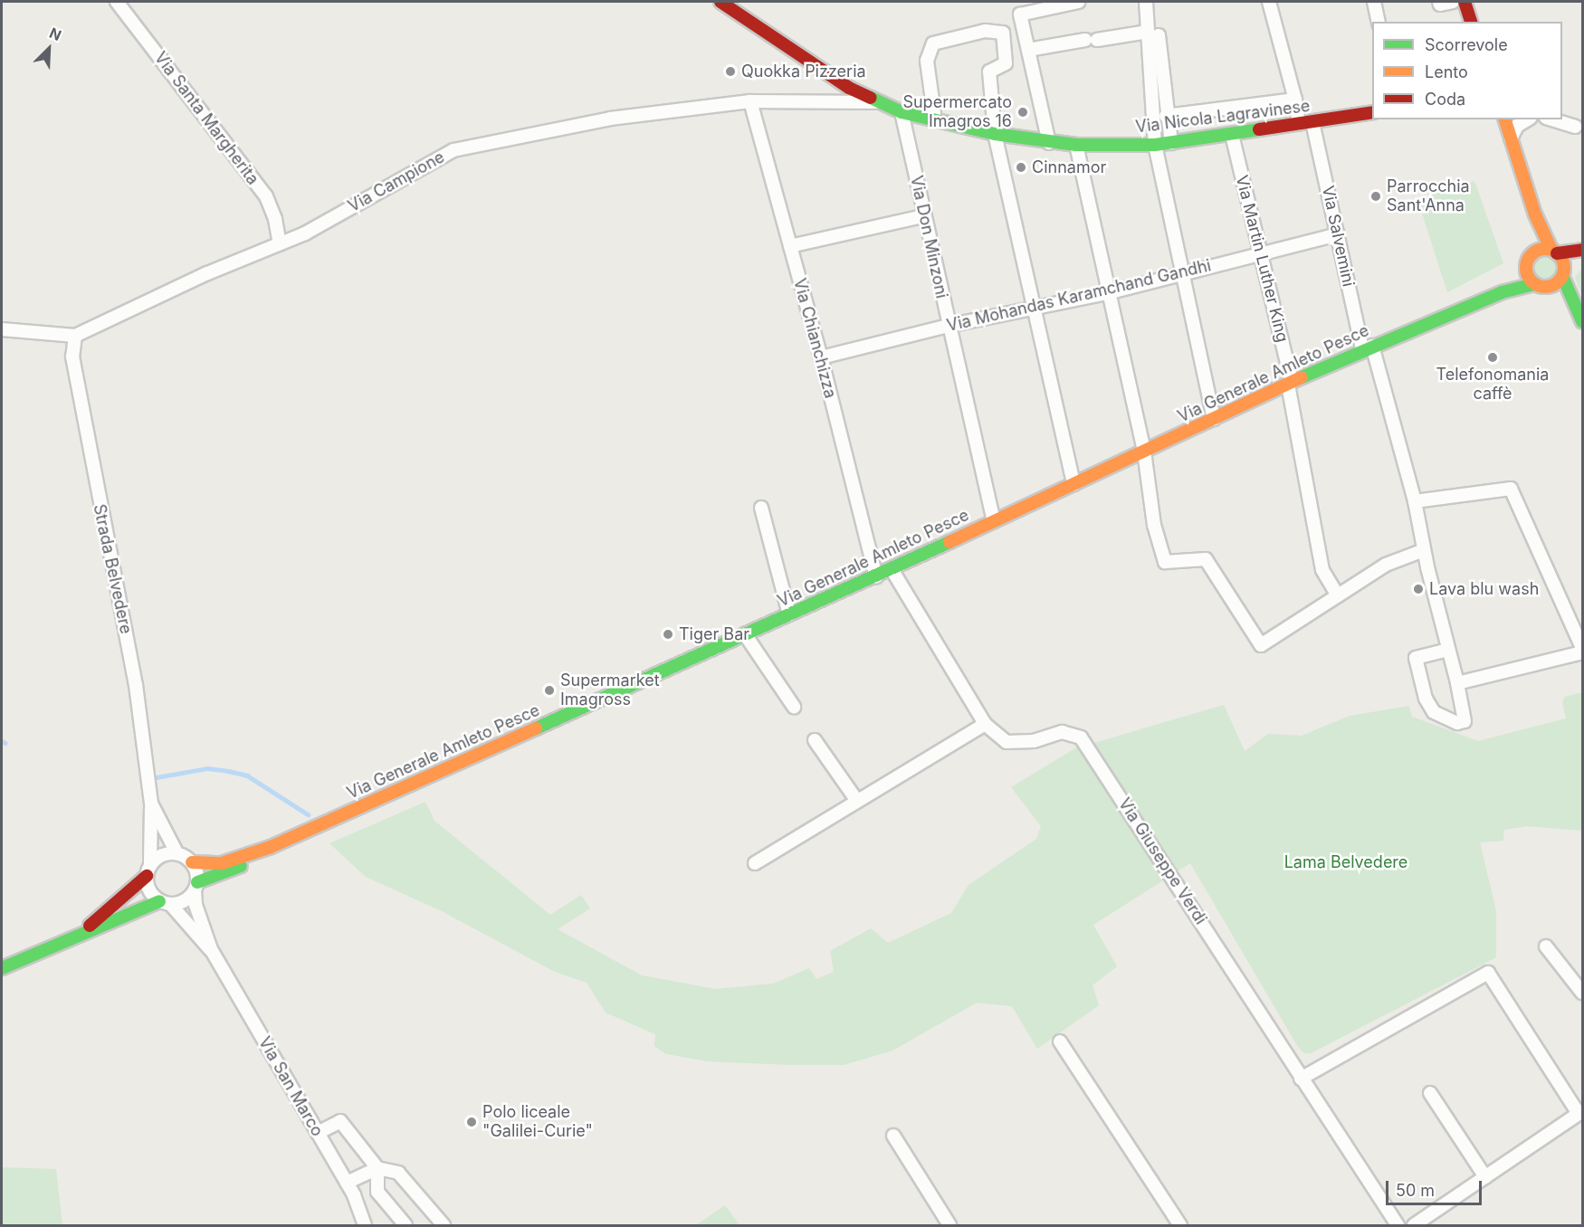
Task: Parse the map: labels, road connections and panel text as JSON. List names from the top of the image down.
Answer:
{
  "streets": {
    "street": [
      "Via Nicola Lagravinese",
      "Via Santa Margherita",
      "Via Campione",
      "Via Salvemini",
      "Via Don Minzoni",
      "Via Martin Luther King",
      "Via Mohandas Karamchand Gandhi",
      "Via Chianchizza",
      "Via Generale Amleto Pesce",
      "Strada Belvedere",
      "Via Giuseppe Verdi",
      "Via San Marco"
    ]
  },
  "crossings": [
    ["Via Nicola Lagravinese", "Via Campione"],
    ["Via Nicola Lagravinese", "Via Salvemini"],
    ["Via Nicola Lagravinese", "Via Don Minzoni"],
    ["Via Nicola Lagravinese", "Via Martin Luther King"],
    ["Via Santa Margherita", "Via Campione"],
    ["Via Campione", "Via Chianchizza"],
    ["Via Campione", "Strada Belvedere"],
    ["Via Salvemini", "Via Mohandas Karamchand Gandhi"],
    ["Via Salvemini", "Via Generale Amleto Pesce"],
    ["Via Don Minzoni", "Via Mohandas Karamchand Gandhi"],
    ["Via Don Minzoni", "Via Generale Amleto Pesce"],
    ["Via Martin Luther King", "Via Mohandas Karamchand Gandhi"],
    ["Via Martin Luther King", "Via Generale Amleto Pesce"],
    ["Via Mohandas Karamchand Gandhi", "Via Chianchizza"],
    ["Via Chianchizza", "Via Generale Amleto Pesce"],
    ["Via Generale Amleto Pesce", "Via Giuseppe Verdi"]
  ],
  "parks": ["Lama Belvedere"],
  "places": [
    "Quokka Pizzeria",
    "Supermercato Imagros 16",
    "Cinnamor",
    "Parrocchia Sant'Anna",
    "Telefonomania caffè",
    "Lava blu wash",
    "Tiger Bar",
    "Supermarket Imagross",
    "Polo liceale \"Galilei-Curie\""
  ],
  "legend": ["Scorrevole", "Lento", "Coda"],
  "scale_bar": "50 m",
  "north": "top right"
}
